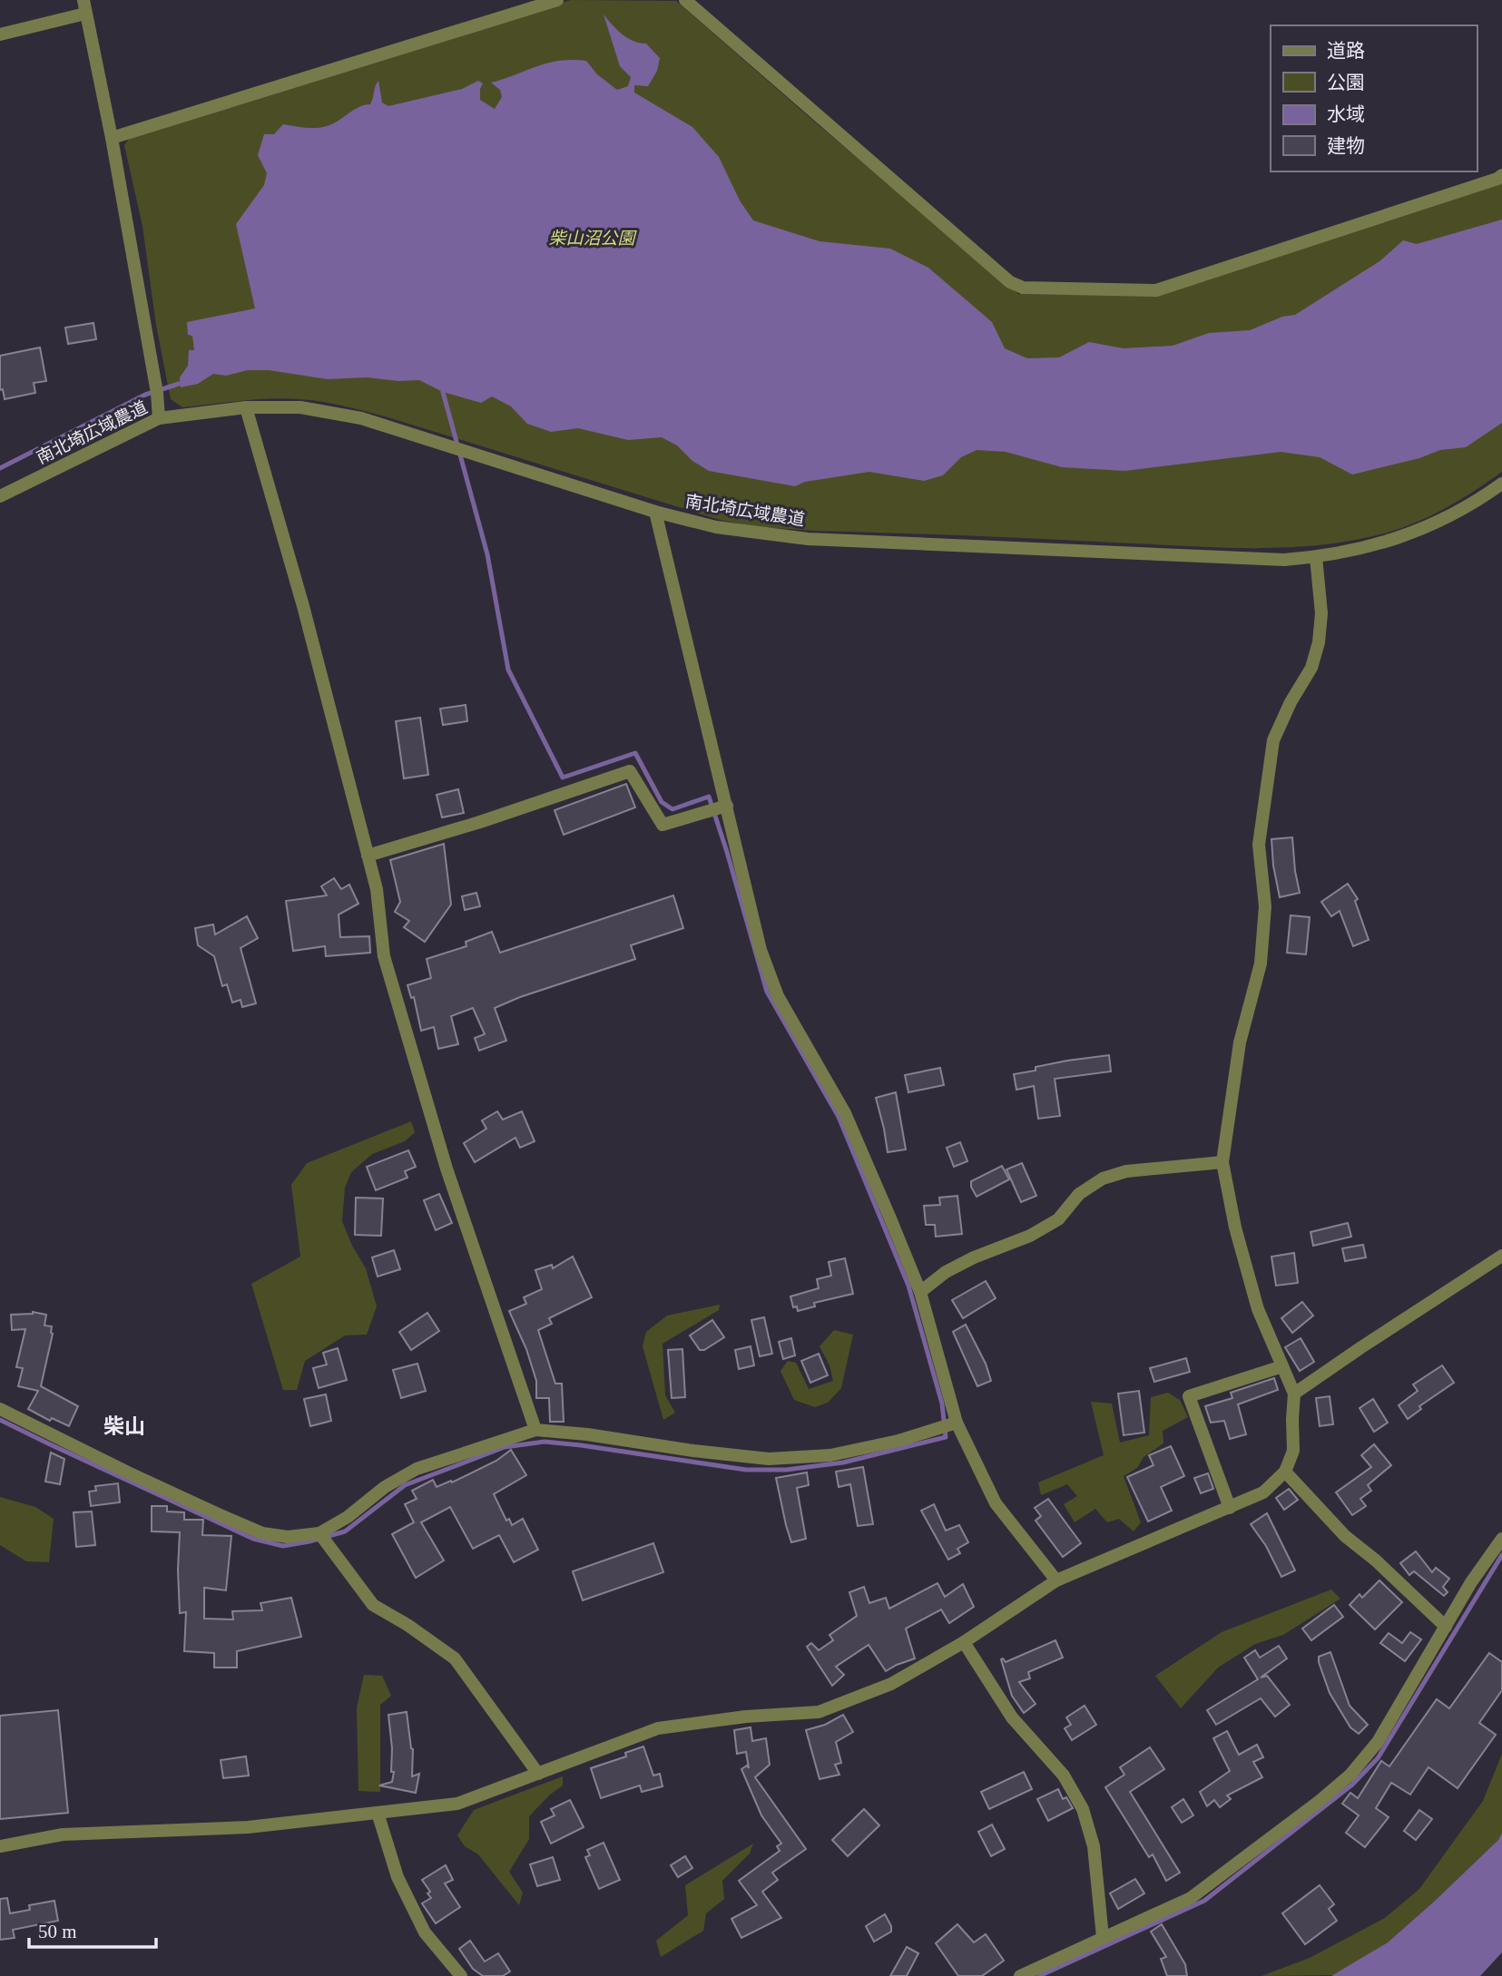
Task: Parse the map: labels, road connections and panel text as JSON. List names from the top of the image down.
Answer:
{
  "streets": {
    "street": ["南北埼広域農道"]
  },
  "districts": ["柴山"],
  "parks": ["柴山沼公園"],
  "legend": [
    "道路",
    "公園",
    "水域",
    "建物"
  ],
  "scale_bar": "50 m"
}
